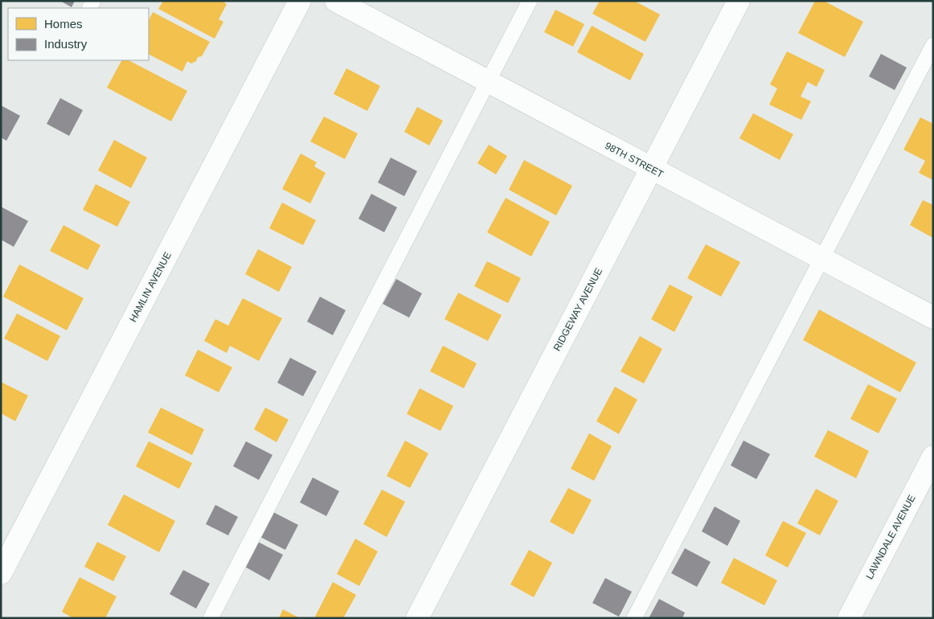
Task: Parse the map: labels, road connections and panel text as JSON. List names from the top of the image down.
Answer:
{
  "streets": {
    "street": [
      "98TH STREET",
      "HAMLIN AVENUE",
      "RIDGEWAY AVENUE",
      "LAWNDALE AVENUE"
    ]
  },
  "crossings": [
    ["98TH STREET", "RIDGEWAY AVENUE"]
  ],
  "legend": ["Homes", "Industry"]
}
